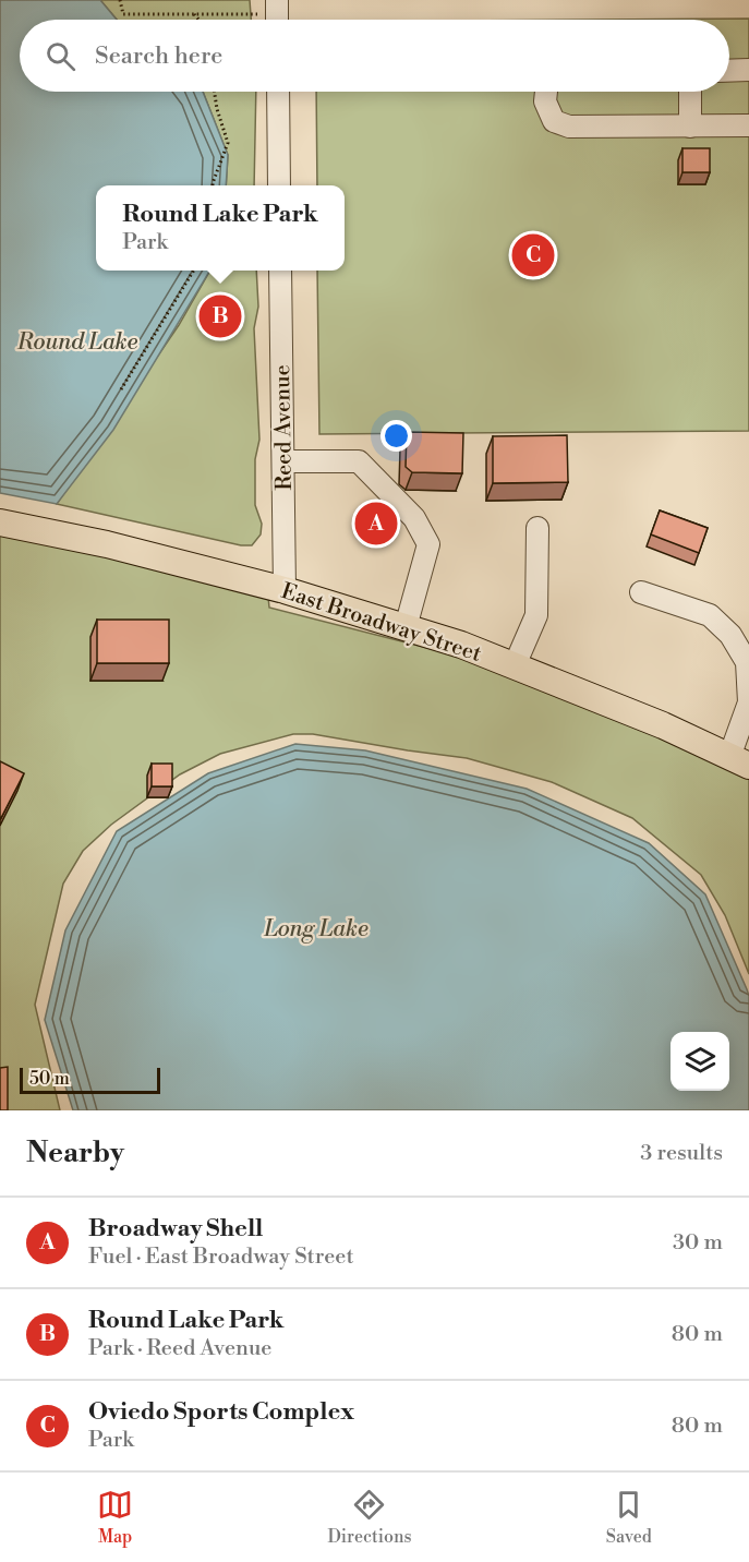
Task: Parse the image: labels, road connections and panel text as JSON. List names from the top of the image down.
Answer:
{
  "streets": {
    "main road": ["East Broadway Street"],
    "street": ["Reed Avenue"]
  },
  "crossings": [
    ["Reed Avenue", "East Broadway Street"]
  ],
  "water": ["Round Lake", "Long Lake"],
  "scale_bar": "50 m",
  "page": {
    "search": "Search here",
    "popup": ["Round Lake Park", "Park"],
    "pins": ["C", "B", "A"],
    "scale": "50 m",
    "heading": ["Nearby", "3 results"],
    "list": [
      {
        "mark": "A",
        "name": "Broadway Shell",
        "note": "Fuel · East Broadway Street",
        "value": "30 m"
      },
      {
        "mark": "B",
        "name": "Round Lake Park",
        "note": "Park · Reed Avenue",
        "value": "80 m"
      },
      {
        "mark": "C",
        "name": "Oviedo Sports Complex",
        "note": "Park",
        "value": "80 m"
      }
    ],
    "nav": ["Map", "Directions", "Saved"]
  }
}
